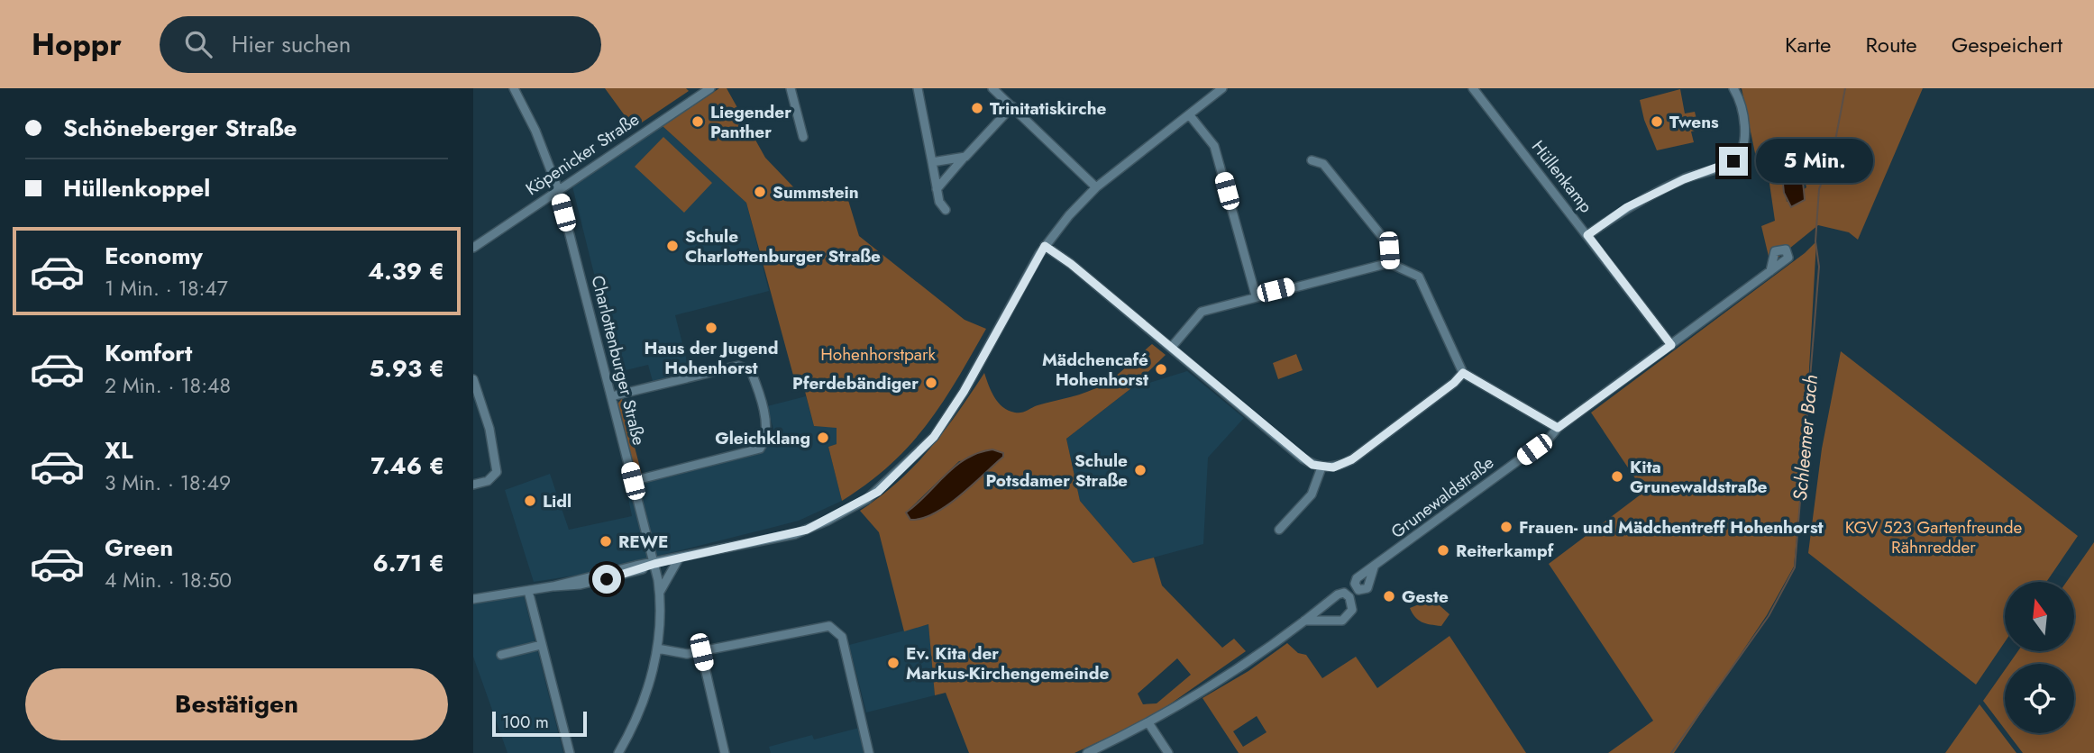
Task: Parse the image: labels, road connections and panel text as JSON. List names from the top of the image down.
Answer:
{
  "streets": {
    "street": [
      "Köpenicker Straße",
      "Hüllenkamp",
      "Charlottenburger Straße",
      "Grunewaldstraße"
    ]
  },
  "crossings": [
    ["Köpenicker Straße", "Charlottenburger Straße"],
    ["Hüllenkamp", "Grunewaldstraße"]
  ],
  "water": ["Schleemer Bach"],
  "parks": ["Hohenhorstpark", "KGV 523 Gartenfreunde Rähnredder"],
  "places": [
    "Trinitatiskirche",
    "Liegender Panther",
    "Twens",
    "Summstein",
    "Schule Charlottenburger Straße",
    "Haus der Jugend Hohenhorst",
    "Mädchencafé Hohenhorst",
    "Pferdebändiger",
    "Gleichklang",
    "Schule Potsdamer Straße",
    "Kita Grunewaldstraße",
    "Lidl",
    "Frauen- und Mädchentreff Hohenhorst",
    "REWE",
    "Reiterkampf",
    "Geste",
    "Ev. Kita der Markus-Kirchengemeinde"
  ],
  "scale_bar": "100 m",
  "north": "top",
  "page": {
    "header": "Hoppr",
    "search": "Hier suchen",
    "nav": ["Karte", "Route", "Gespeichert"],
    "banner": ["Schöneberger Straße", "Hüllenkoppel"],
    "bubble": "5 Min.",
    "list": [
      {
        "name": "Economy",
        "note": "1 Min. · 18:47",
        "value": "4.39 €"
      },
      {
        "name": "Komfort",
        "note": "2 Min. · 18:48",
        "value": "5.93 €"
      },
      {
        "name": "XL",
        "note": "3 Min. · 18:49",
        "value": "7.46 €"
      },
      {
        "name": "Green",
        "note": "4 Min. · 18:50",
        "value": "6.71 €"
      }
    ],
    "buttons": "Bestätigen",
    "scale": "100 m"
  }
}
